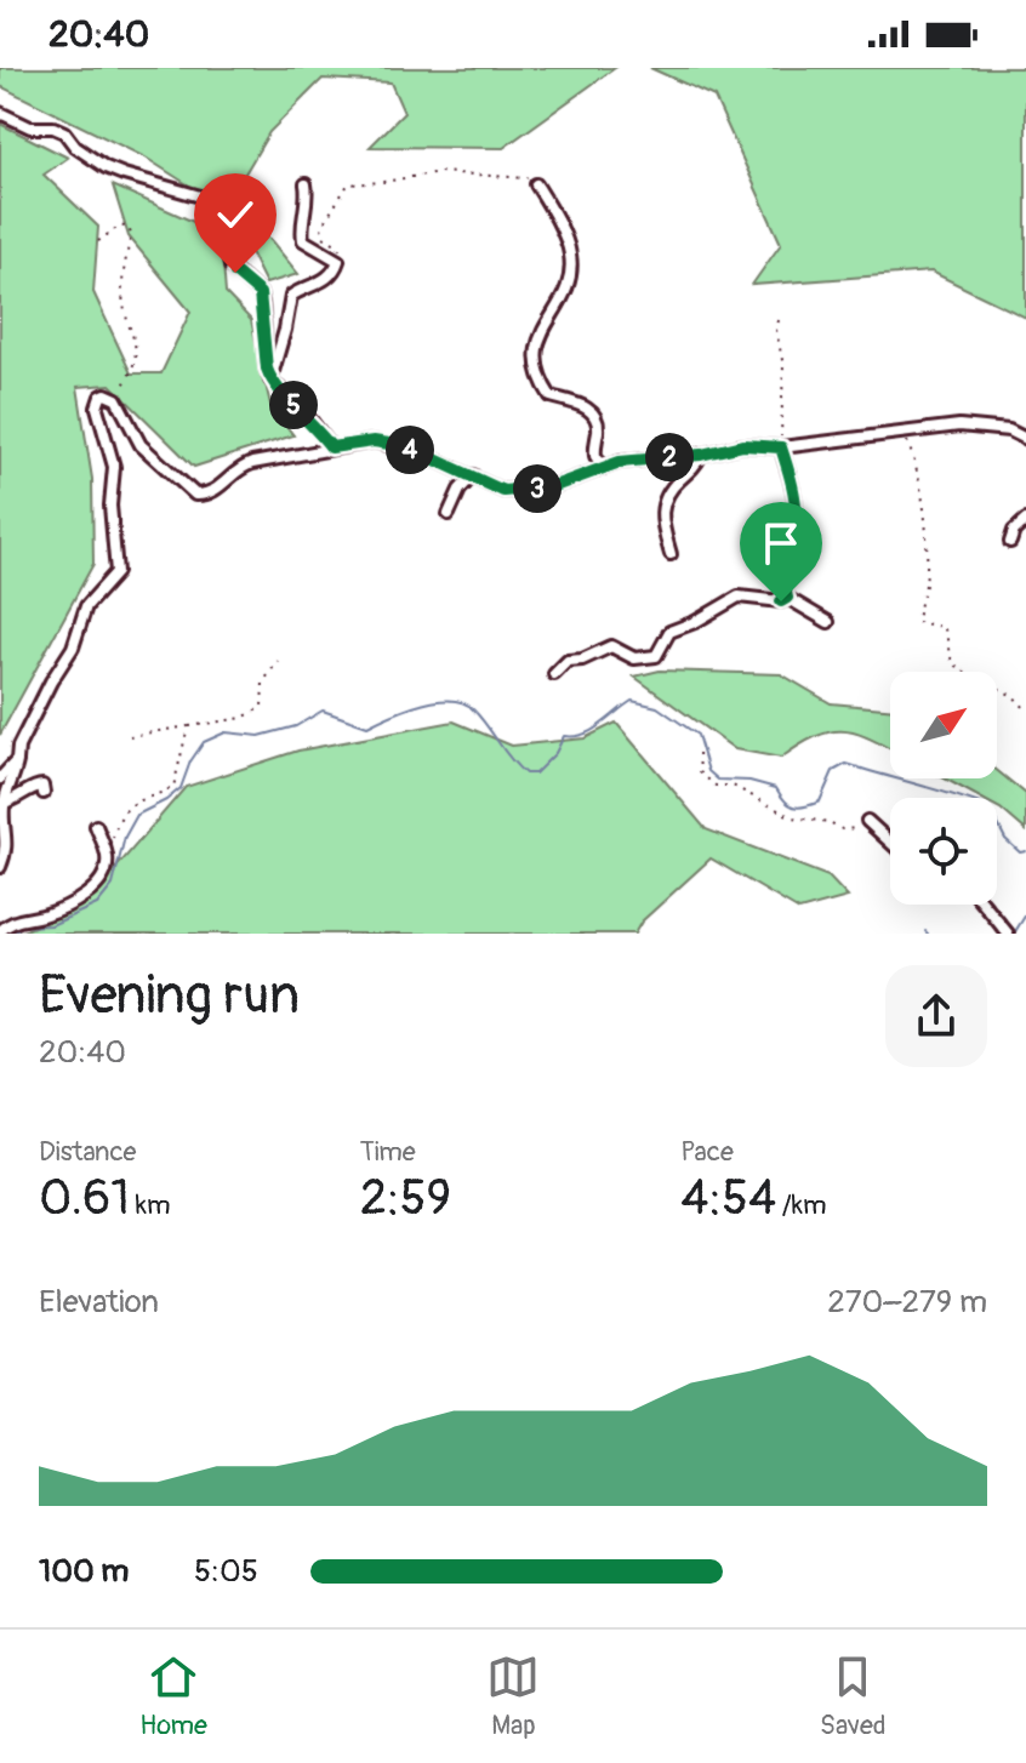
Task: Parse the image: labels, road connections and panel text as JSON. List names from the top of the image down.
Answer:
{
  "north": "top right",
  "page": {
    "status": "20:40",
    "pins": [
      "5",
      "4",
      "2",
      "3"
    ],
    "heading": ["Evening run", "20:40"],
    "stats": [
      ["Distance", "0.61 km"],
      ["Time", "2:59"],
      ["Pace", "4:54 /km"]
    ],
    "chart": ["Elevation", "270–279 m"],
    "list": [
      {
        "name": "100 m",
        "note": "5:05"
      }
    ],
    "tabs": ["Home", "Map", "Saved"]
  }
}
